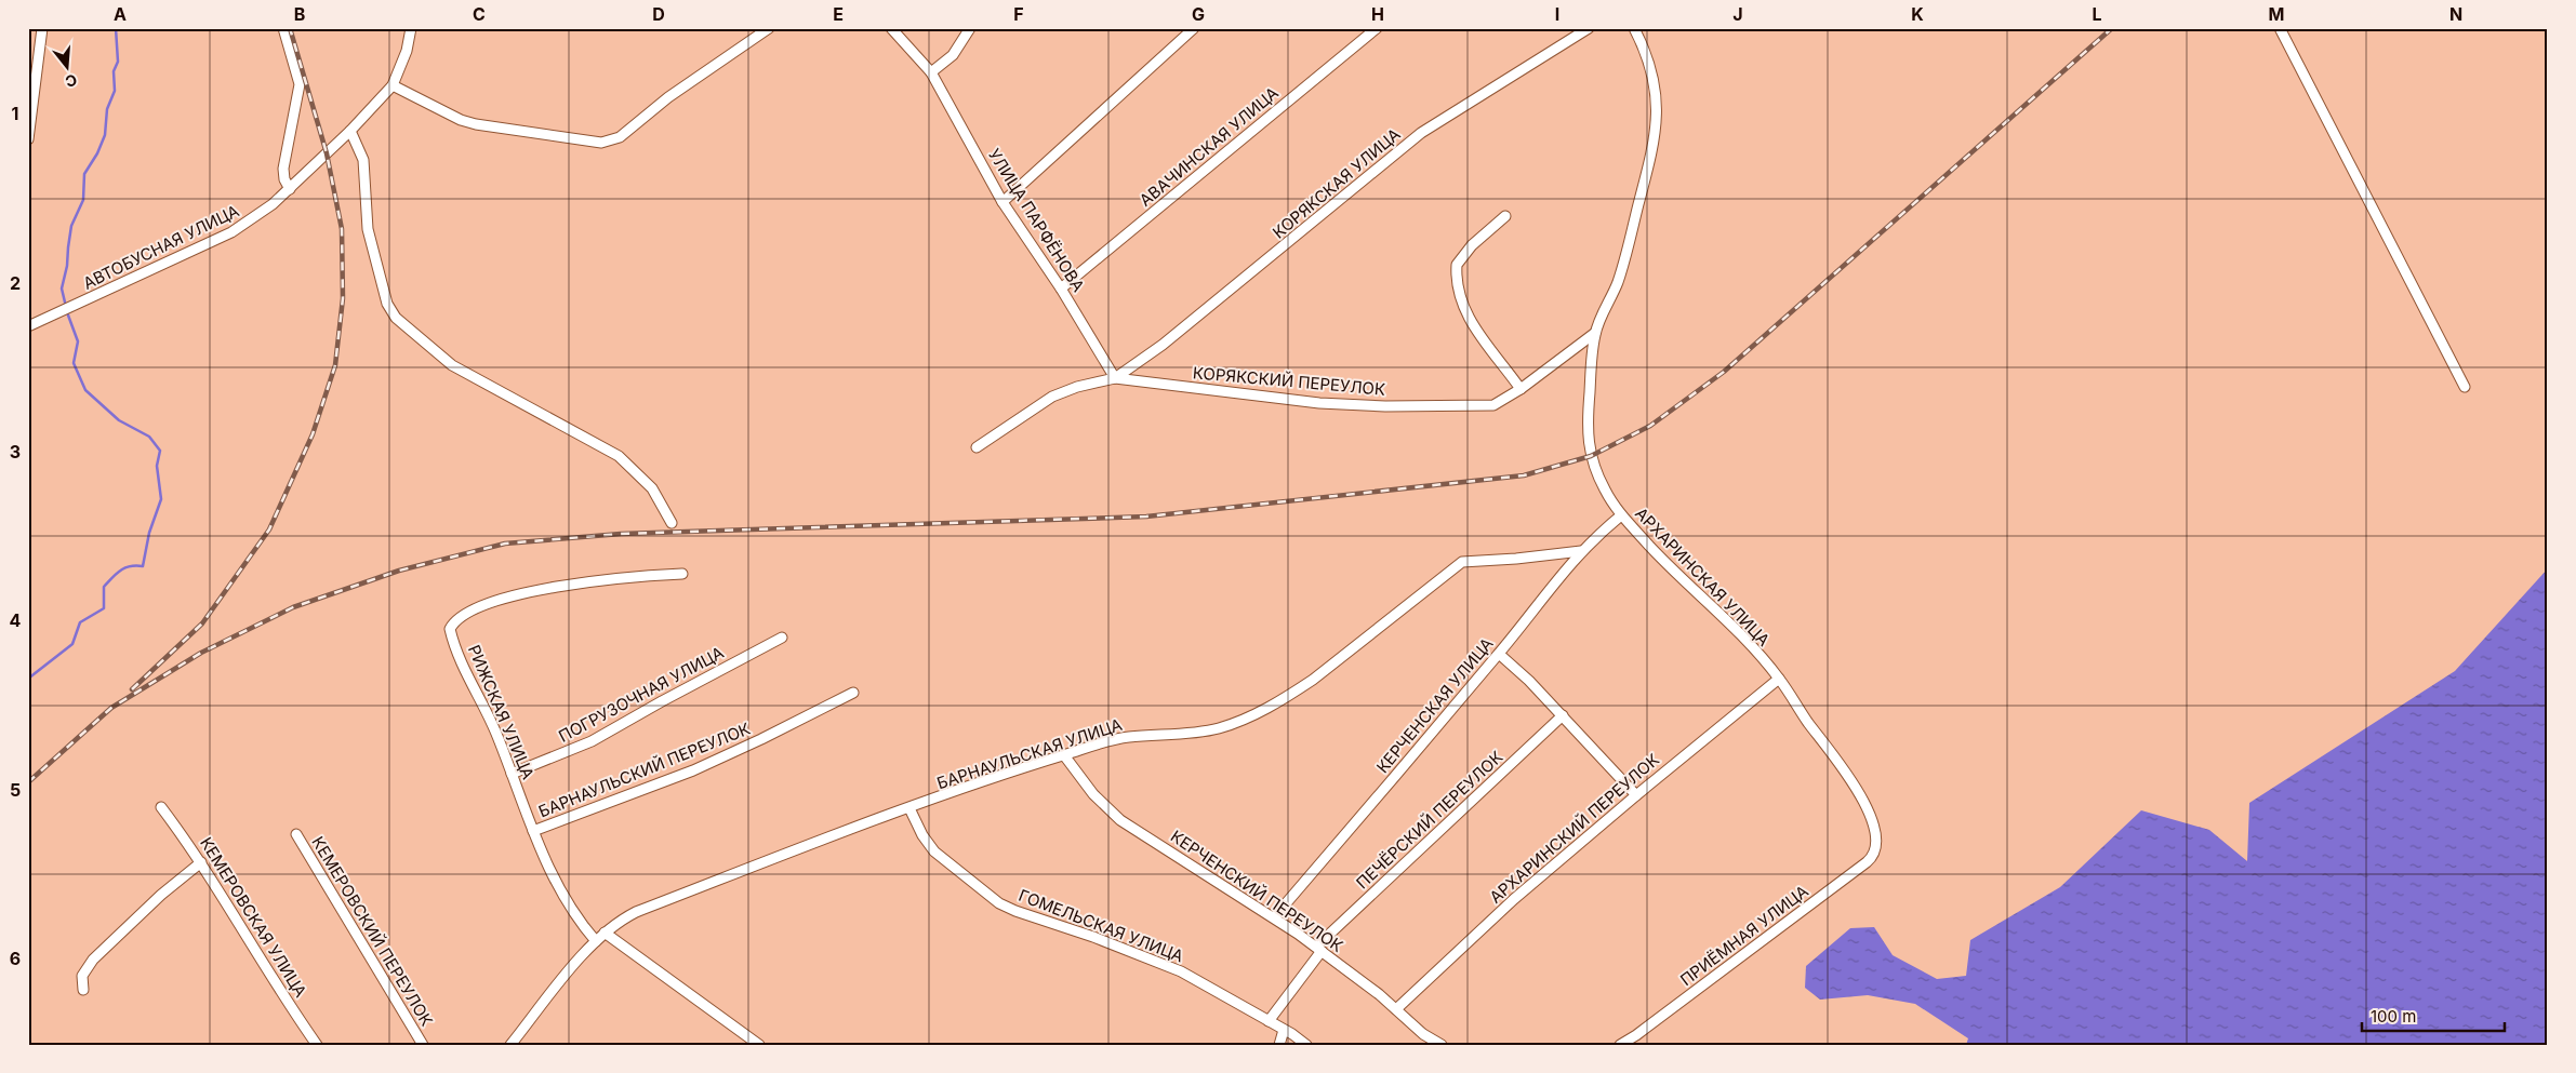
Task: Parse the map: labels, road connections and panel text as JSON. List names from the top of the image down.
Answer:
{
  "streets": {
    "street": [
      "АВАЧИНСКАЯ УЛИЦА",
      "КОРЯКСКАЯ УЛИЦА",
      "УЛИЦА ПАРФЁНОВА",
      "АВТОБУСНАЯ УЛИЦА",
      "КОРЯКСКИЙ ПЕРЕУЛОК",
      "АРХАРИНСКАЯ УЛИЦА",
      "ПОГРУЗОЧНАЯ УЛИЦА",
      "КЕРЧЕНСКАЯ УЛИЦА",
      "РИЖСКАЯ УЛИЦА",
      "БАРНАУЛЬСКАЯ УЛИЦА",
      "БАРНАУЛЬСКИЙ ПЕРЕУЛОК",
      "ПЕЧЁРСКИЙ ПЕРЕУЛОК",
      "АРХАРИНСКИЙ ПЕРЕУЛОК",
      "КЕРЧЕНСКИЙ ПЕРЕУЛОК",
      "КЕМЕРОВСКАЯ УЛИЦА",
      "ГОМЕЛЬСКАЯ УЛИЦА",
      "КЕМЕРОВСКИЙ ПЕРЕУЛОК",
      "ПРИЁМНАЯ УЛИЦА"
    ]
  },
  "crossings": [
    ["АВАЧИНСКАЯ УЛИЦА", "УЛИЦА ПАРФЁНОВА"],
    ["КОРЯКСКАЯ УЛИЦА", "УЛИЦА ПАРФЁНОВА"],
    ["КОРЯКСКАЯ УЛИЦА", "КОРЯКСКИЙ ПЕРЕУЛОК"],
    ["УЛИЦА ПАРФЁНОВА", "КОРЯКСКИЙ ПЕРЕУЛОК"],
    ["КОРЯКСКИЙ ПЕРЕУЛОК", "АРХАРИНСКАЯ УЛИЦА"],
    ["АРХАРИНСКАЯ УЛИЦА", "КЕРЧЕНСКАЯ УЛИЦА"],
    ["АРХАРИНСКАЯ УЛИЦА", "АРХАРИНСКИЙ ПЕРЕУЛОК"],
    ["АРХАРИНСКАЯ УЛИЦА", "ПРИЁМНАЯ УЛИЦА"],
    ["ПОГРУЗОЧНАЯ УЛИЦА", "РИЖСКАЯ УЛИЦА"],
    ["КЕРЧЕНСКАЯ УЛИЦА", "БАРНАУЛЬСКАЯ УЛИЦА"],
    ["КЕРЧЕНСКАЯ УЛИЦА", "КЕРЧЕНСКИЙ ПЕРЕУЛОК"],
    ["РИЖСКАЯ УЛИЦА", "БАРНАУЛЬСКАЯ УЛИЦА"],
    ["РИЖСКАЯ УЛИЦА", "БАРНАУЛЬСКИЙ ПЕРЕУЛОК"],
    ["БАРНАУЛЬСКАЯ УЛИЦА", "КЕРЧЕНСКИЙ ПЕРЕУЛОК"],
    ["БАРНАУЛЬСКАЯ УЛИЦА", "ГОМЕЛЬСКАЯ УЛИЦА"],
    ["ПЕЧЁРСКИЙ ПЕРЕУЛОК", "КЕРЧЕНСКИЙ ПЕРЕУЛОК"],
    ["ПЕЧЁРСКИЙ ПЕРЕУЛОК", "ГОМЕЛЬСКАЯ УЛИЦА"],
    ["АРХАРИНСКИЙ ПЕРЕУЛОК", "КЕРЧЕНСКИЙ ПЕРЕУЛОК"]
  ],
  "scale_bar": "100 m",
  "north": "bottom",
  "grid": {
    "columns": [
      "A",
      "B",
      "C",
      "D",
      "E",
      "F",
      "G",
      "H",
      "I",
      "J",
      "K",
      "L",
      "M",
      "N"
    ],
    "rows": [
      "1",
      "2",
      "3",
      "4",
      "5",
      "6"
    ]
  }
}
